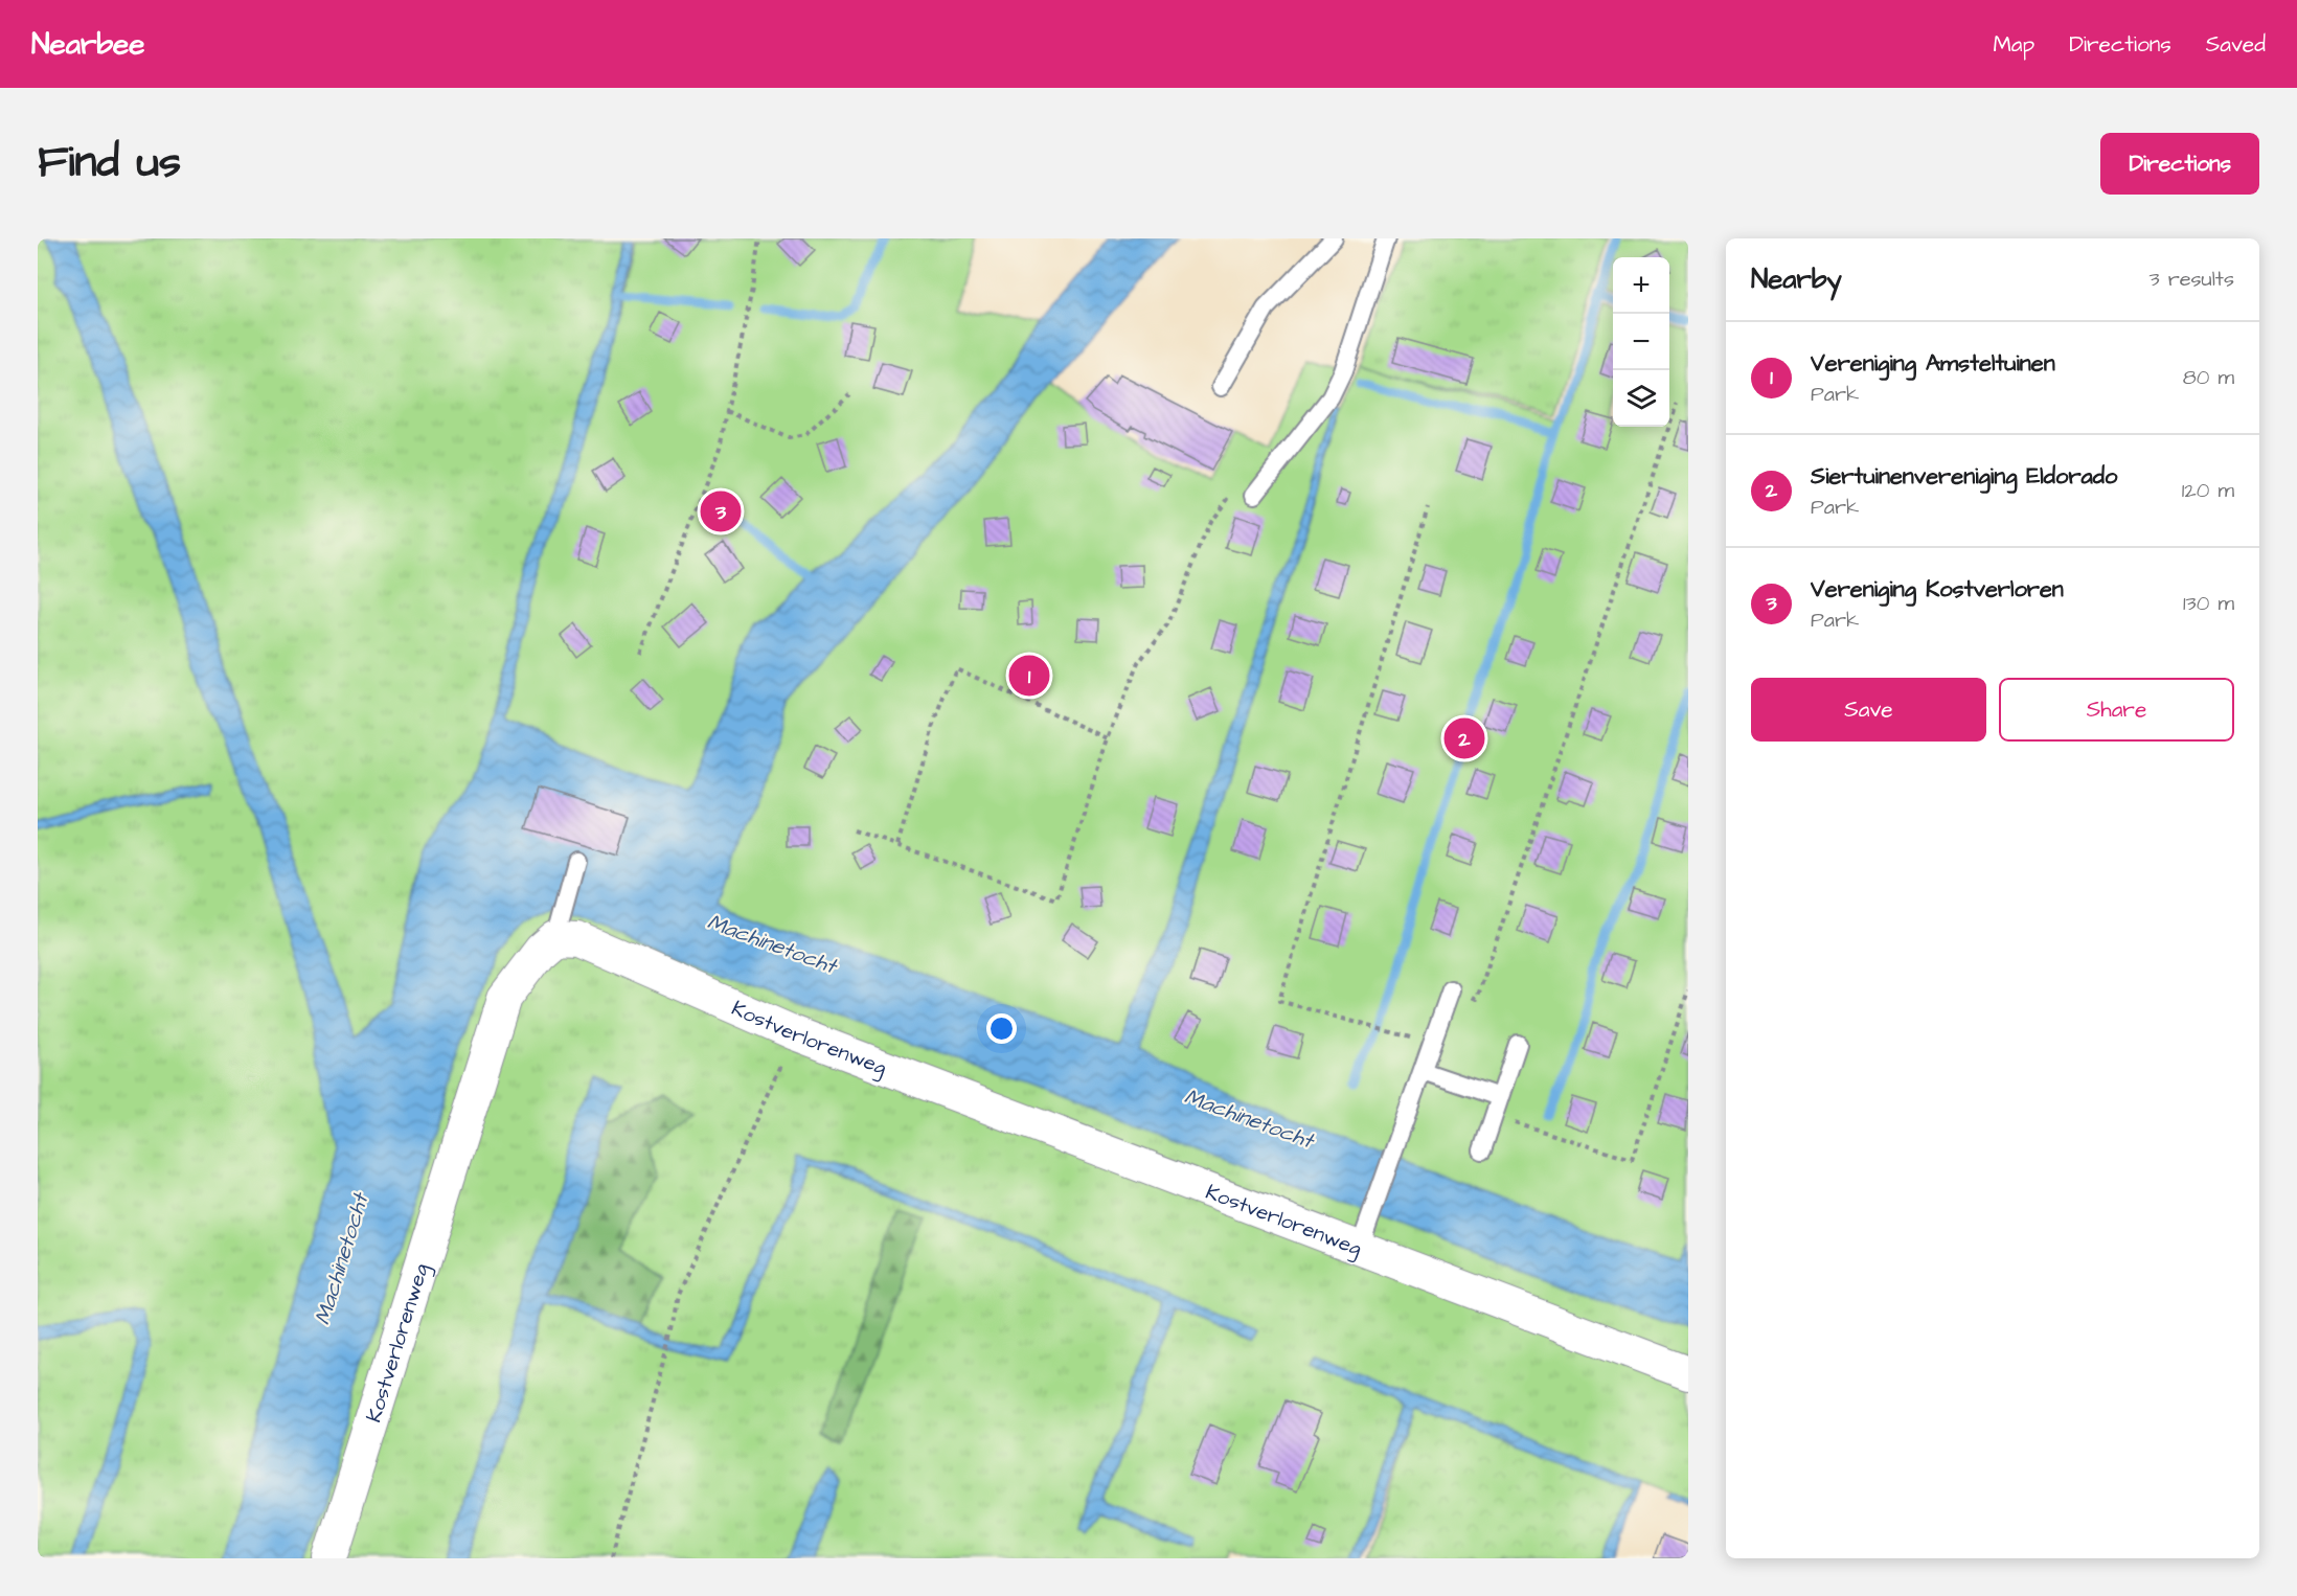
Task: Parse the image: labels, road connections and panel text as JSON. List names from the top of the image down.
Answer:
{
  "streets": {
    "street": ["Kostverlorenweg"]
  },
  "water": ["Machinetocht"],
  "page": {
    "header": "Nearbee",
    "nav": ["Map", "Directions", "Saved"],
    "title": "Find us",
    "buttons": [
      "Directions",
      ["Save", "Share"]
    ],
    "heading": ["Nearby", "3 results"],
    "map_buttons": ["+", "−"],
    "list": [
      {
        "mark": "1",
        "name": "Vereniging Amsteltuinen",
        "note": "Park",
        "value": "80 m"
      },
      {
        "mark": "2",
        "name": "Siertuinenvereniging Eldorado",
        "note": "Park",
        "value": "120 m"
      },
      {
        "mark": "3",
        "name": "Vereniging Kostverloren",
        "note": "Park",
        "value": "130 m"
      }
    ],
    "pins": ["3", "1", "2"]
  }
}
